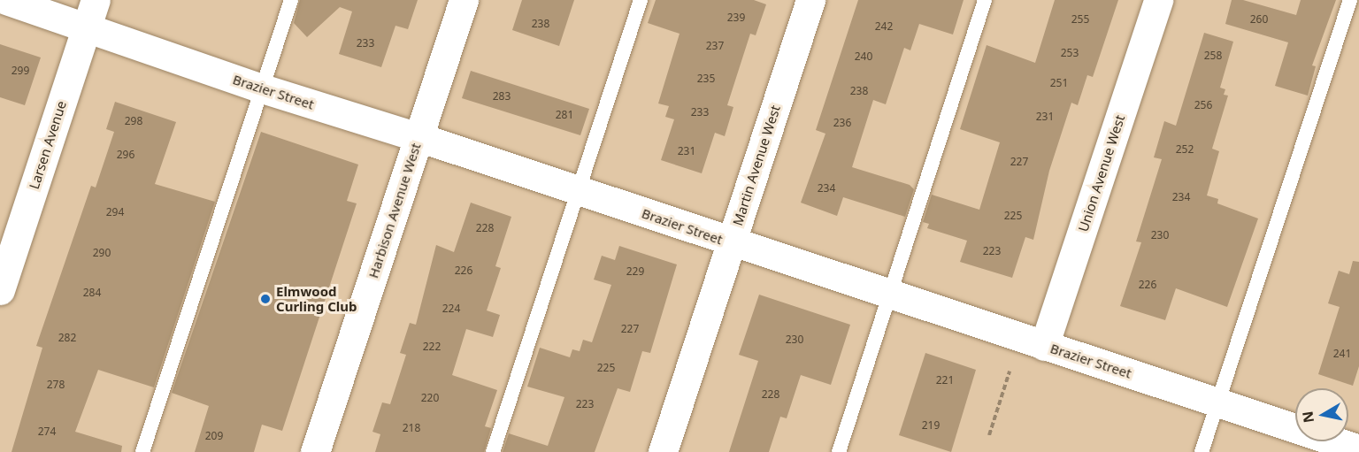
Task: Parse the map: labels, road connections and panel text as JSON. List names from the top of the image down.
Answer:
{
  "streets": {
    "street": [
      "Brazier Street",
      "Larsen Avenue",
      "Martin Avenue West",
      "Union Avenue West",
      "Harbison Avenue West"
    ]
  },
  "crossings": [
    ["Brazier Street", "Larsen Avenue"],
    ["Brazier Street", "Martin Avenue West"],
    ["Brazier Street", "Union Avenue West"],
    ["Brazier Street", "Harbison Avenue West"]
  ],
  "places": ["Elmwood Curling Club"],
  "house_numbers": [
    "239",
    "255",
    "260",
    "238",
    "242",
    "233",
    "237",
    "253",
    "258",
    "240",
    "299",
    "235",
    "251",
    "238",
    "283",
    "256",
    "233",
    "281",
    "231",
    "298",
    "236",
    "252",
    "231",
    "296",
    "227",
    "234",
    "234",
    "294",
    "225",
    "228",
    "230",
    "223",
    "290",
    "226",
    "229",
    "226",
    "284",
    "224",
    "227",
    "282",
    "230",
    "222",
    "241",
    "225",
    "221",
    "278",
    "228",
    "220",
    "223",
    "219",
    "218",
    "274",
    "209"
  ],
  "north": "left"
}
